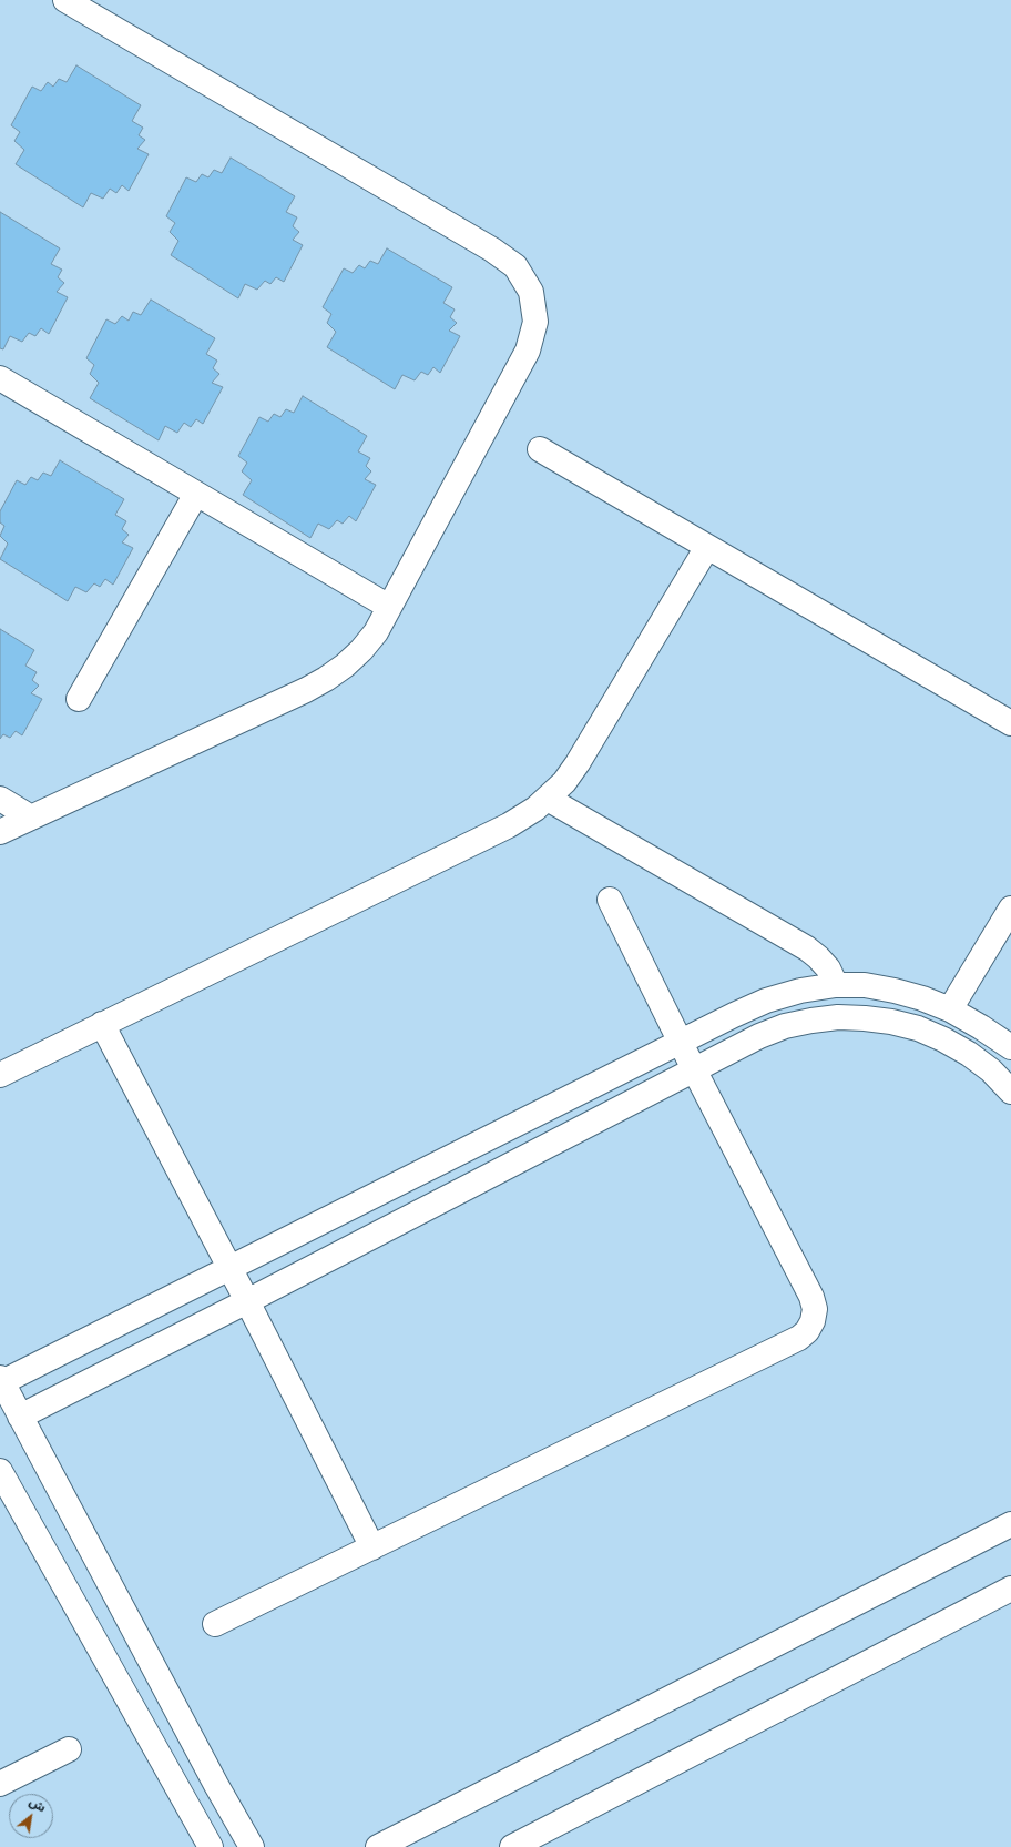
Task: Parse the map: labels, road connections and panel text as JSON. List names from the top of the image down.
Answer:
{
  "north": "top right"
}
